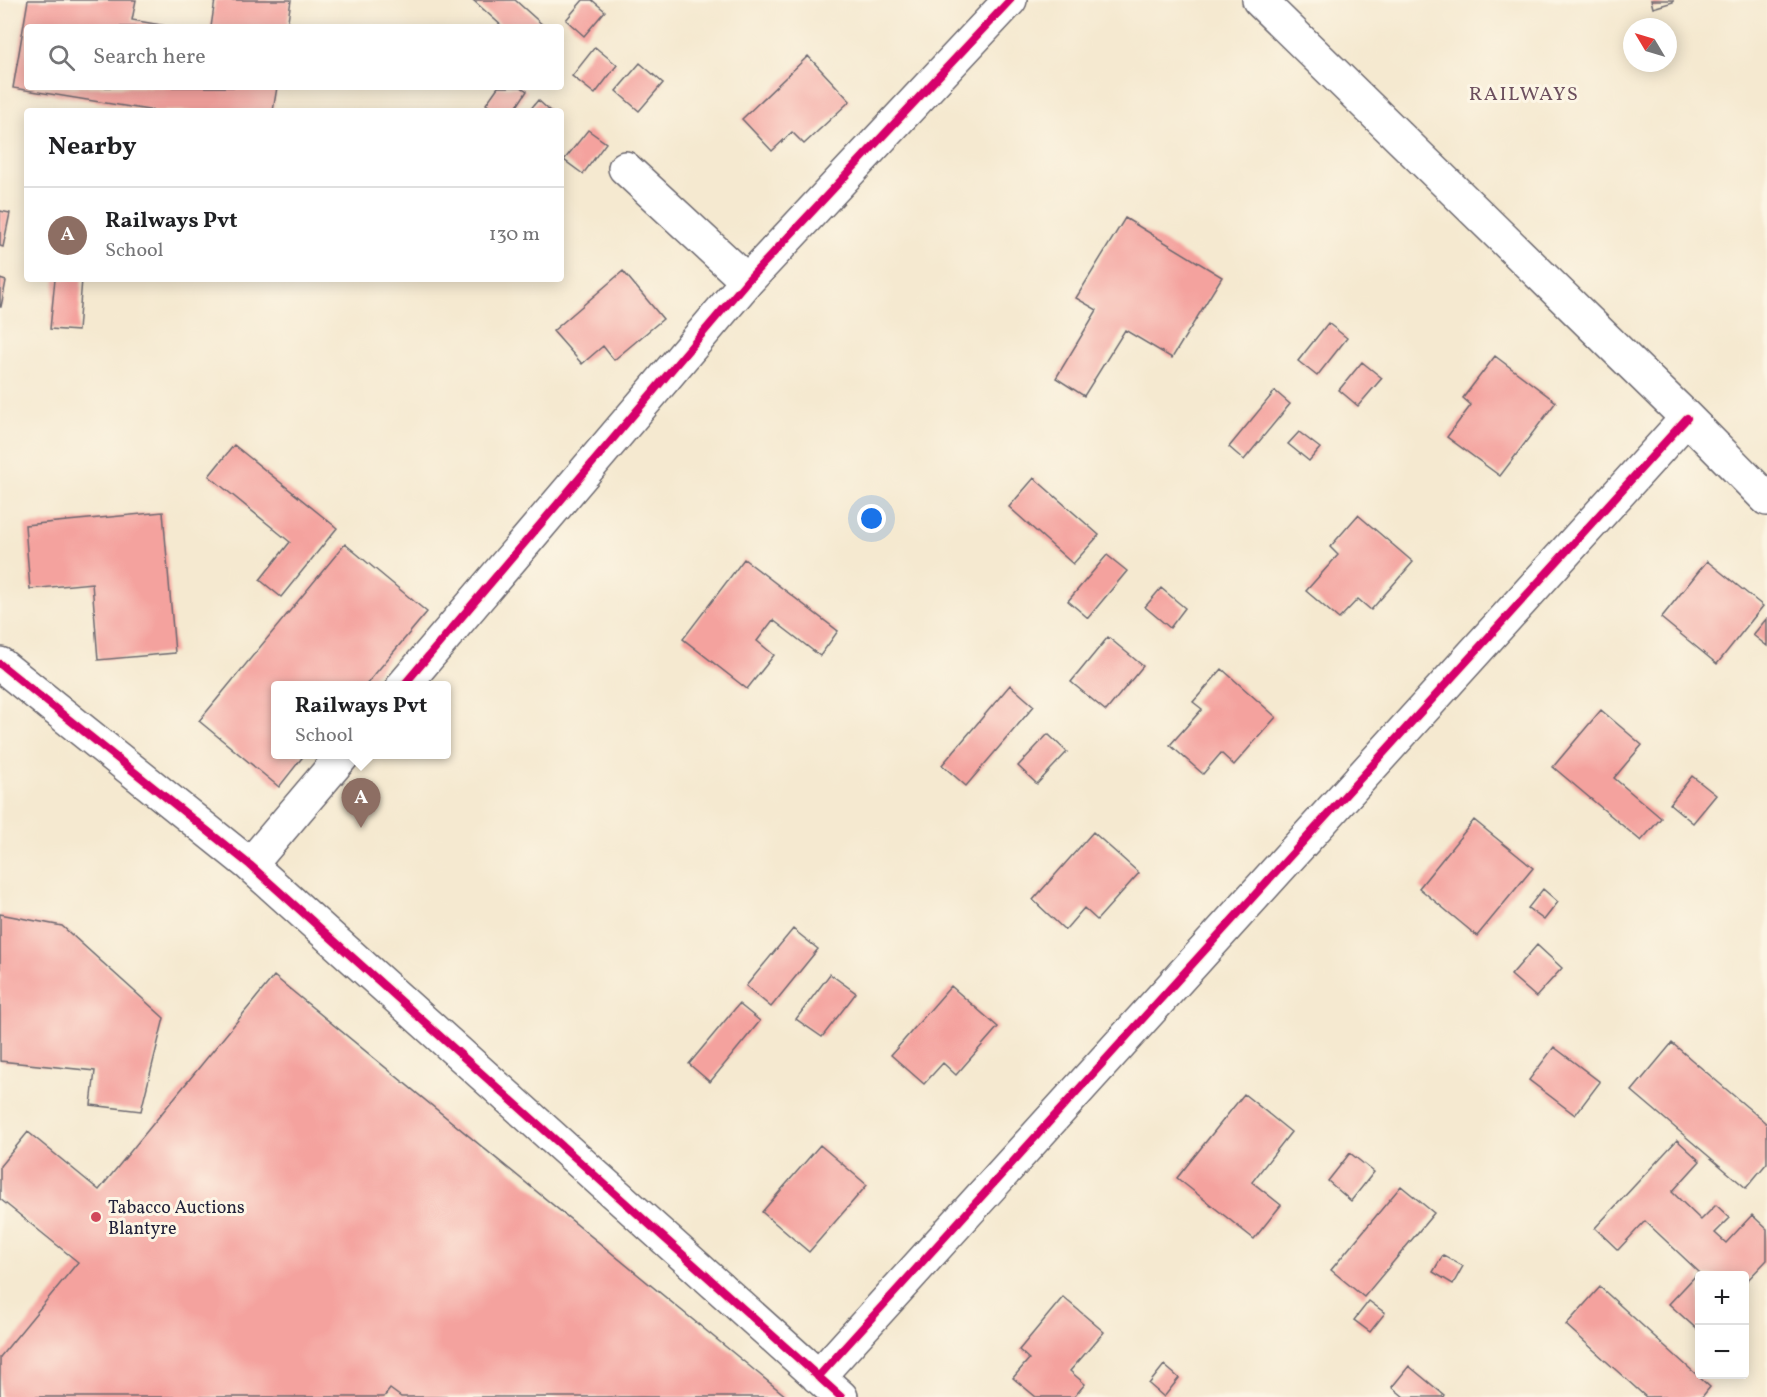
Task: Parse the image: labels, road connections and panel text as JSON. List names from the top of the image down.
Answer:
{
  "districts": ["RAILWAYS"],
  "places": ["Tabacco Auctions Blantyre"],
  "north": "top left",
  "page": {
    "search": "Search here",
    "heading": "Nearby",
    "list": [
      {
        "mark": "A",
        "name": "Railways Pvt",
        "note": "School",
        "value": "130 m"
      }
    ],
    "popup": ["Railways Pvt", "School"],
    "pins": "A",
    "map_buttons": ["+", "−"]
  }
}
